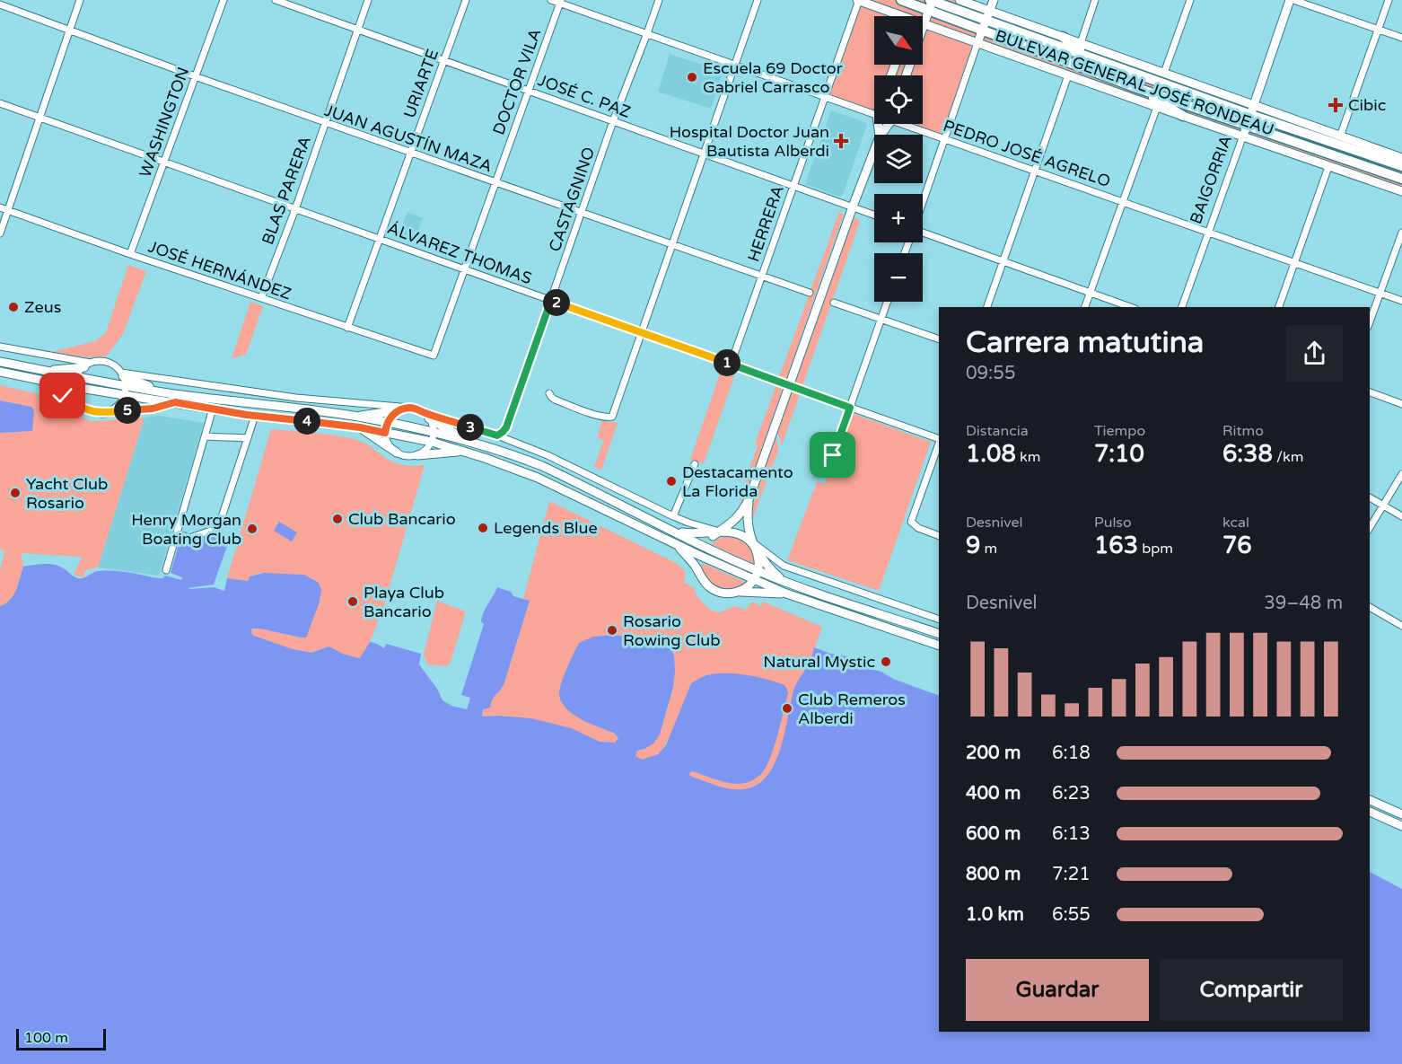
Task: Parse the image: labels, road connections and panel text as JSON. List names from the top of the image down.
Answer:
{
  "streets": {
    "main road": ["BULEVAR GENERAL JOSÉ RONDEAU", "BAIGORRIA"],
    "street": [
      "DOCTOR VILA",
      "URIARTE",
      "JOSÉ C. PAZ",
      "WASHINGTON",
      "JUAN AGUSTÍN MAZA",
      "PEDRO JOSÉ AGRELO",
      "BLAS PARERA",
      "CASTAGNINO",
      "HERRERA",
      "ÁLVAREZ THOMAS",
      "JOSÉ HERNÁNDEZ"
    ]
  },
  "crossings": [
    ["DOCTOR VILA", "JOSÉ C. PAZ"],
    ["DOCTOR VILA", "JUAN AGUSTÍN MAZA"],
    ["DOCTOR VILA", "PEDRO JOSÉ AGRELO"],
    ["DOCTOR VILA", "ÁLVAREZ THOMAS"],
    ["DOCTOR VILA", "JOSÉ HERNÁNDEZ"],
    ["BULEVAR GENERAL JOSÉ RONDEAU", "BAIGORRIA"],
    ["BULEVAR GENERAL JOSÉ RONDEAU", "HERRERA"],
    ["URIARTE", "JOSÉ C. PAZ"],
    ["URIARTE", "JUAN AGUSTÍN MAZA"],
    ["URIARTE", "ÁLVAREZ THOMAS"],
    ["URIARTE", "JOSÉ HERNÁNDEZ"],
    ["JOSÉ C. PAZ", "BLAS PARERA"],
    ["JOSÉ C. PAZ", "CASTAGNINO"],
    ["JOSÉ C. PAZ", "HERRERA"],
    ["WASHINGTON", "JUAN AGUSTÍN MAZA"],
    ["WASHINGTON", "ÁLVAREZ THOMAS"],
    ["WASHINGTON", "JOSÉ HERNÁNDEZ"],
    ["JUAN AGUSTÍN MAZA", "BLAS PARERA"],
    ["JUAN AGUSTÍN MAZA", "CASTAGNINO"],
    ["JUAN AGUSTÍN MAZA", "HERRERA"],
    ["PEDRO JOSÉ AGRELO", "BAIGORRIA"],
    ["PEDRO JOSÉ AGRELO", "CASTAGNINO"],
    ["PEDRO JOSÉ AGRELO", "HERRERA"],
    ["BLAS PARERA", "ÁLVAREZ THOMAS"],
    ["BLAS PARERA", "JOSÉ HERNÁNDEZ"],
    ["CASTAGNINO", "ÁLVAREZ THOMAS"],
    ["HERRERA", "ÁLVAREZ THOMAS"]
  ],
  "places": {
    "other": [
      "Escuela 69 Doctor Gabriel Carrasco",
      "Zeus",
      "Destacamento La Florida",
      "Yacht Club Rosario",
      "Club Bancario",
      "Legends Blue",
      "Henry Morgan Boating Club",
      "Playa Club Bancario",
      "Rosario Rowing Club",
      "Natural Mystic",
      "Club Remeros Alberdi"
    ],
    "health": ["Cibic", "Hospital Doctor Juan Bautista Alberdi"]
  },
  "scale_bar": "100 m",
  "north": "bottom right",
  "page": {
    "map_buttons": ["+", "−"],
    "pins": [
      "2",
      "1",
      "5",
      "4",
      "3"
    ],
    "heading": ["Carrera matutina", "09:55"],
    "stats": [
      ["Distancia", "1.08 km"],
      ["Tiempo", "7:10"],
      ["Ritmo", "6:38 /km"],
      ["Desnivel", "9 m"],
      ["Pulso", "163 bpm"],
      ["kcal", "76"]
    ],
    "chart": ["Desnivel", "39–48 m"],
    "list": [
      {
        "name": "200 m",
        "note": "6:18"
      },
      {
        "name": "400 m",
        "note": "6:23"
      },
      {
        "name": "600 m",
        "note": "6:13"
      },
      {
        "name": "800 m",
        "note": "7:21"
      },
      {
        "name": "1.0 km",
        "note": "6:55"
      }
    ],
    "buttons": ["Guardar", "Compartir"],
    "scale": "100 m"
  }
}
